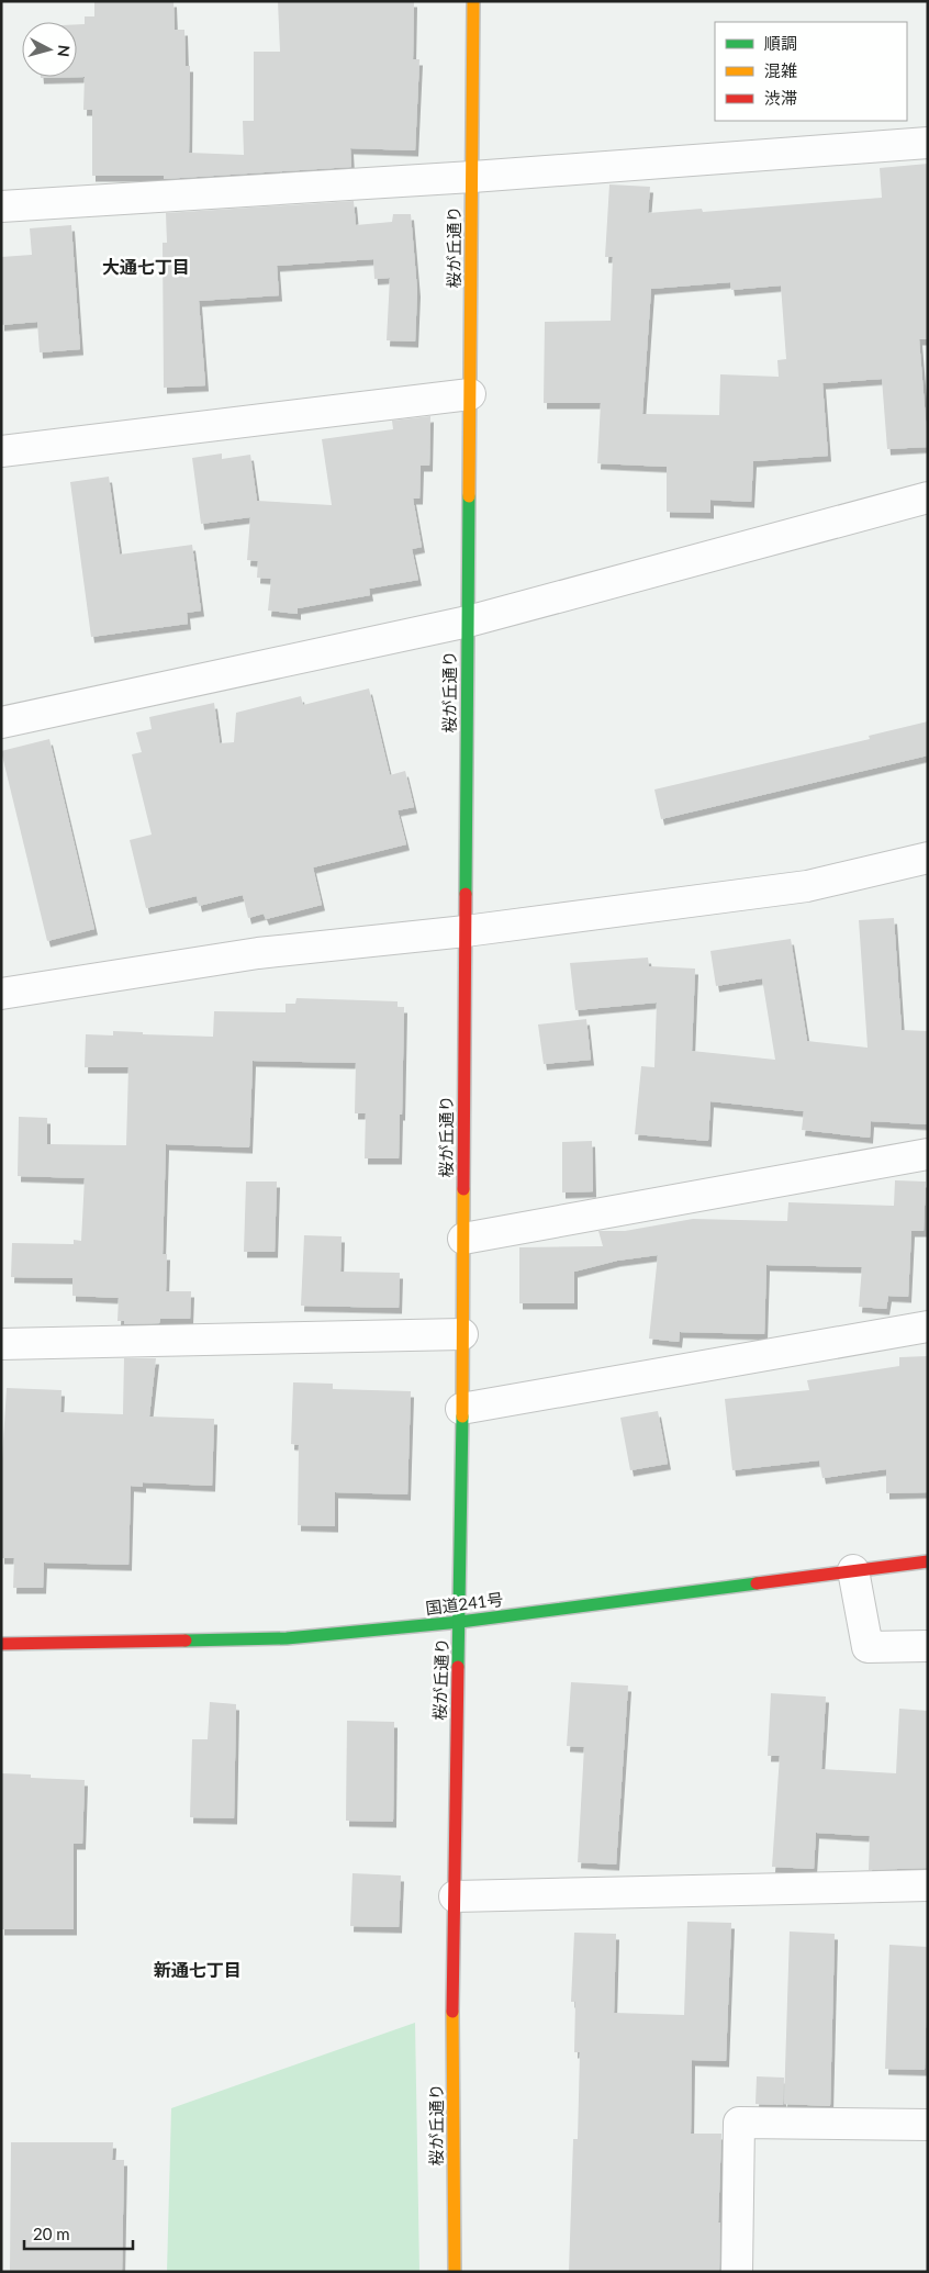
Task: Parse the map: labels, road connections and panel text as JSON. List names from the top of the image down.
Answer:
{
  "streets": {
    "main road": ["桜が丘通り", "国道241号"]
  },
  "crossings": [
    ["桜が丘通り", "国道241号"]
  ],
  "districts": ["大通七丁目", "新通七丁目"],
  "legend": ["順調", "混雑", "渋滞"],
  "scale_bar": "20 m",
  "north": "right"
}
